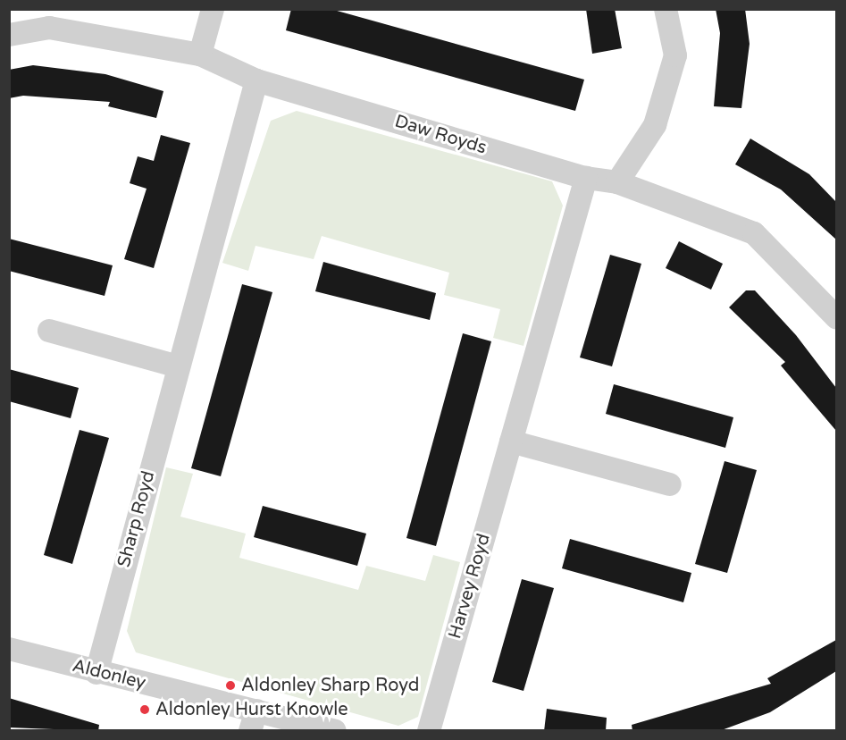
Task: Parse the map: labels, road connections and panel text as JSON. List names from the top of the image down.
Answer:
{
  "streets": {
    "street": [
      "Daw Royds",
      "Sharp Royd",
      "Harvey Royd",
      "Aldonley"
    ]
  },
  "crossings": [
    ["Daw Royds", "Sharp Royd"],
    ["Daw Royds", "Harvey Royd"],
    ["Sharp Royd", "Aldonley"]
  ],
  "places": ["Aldonley Sharp Royd", "Aldonley Hurst Knowle"]
}
